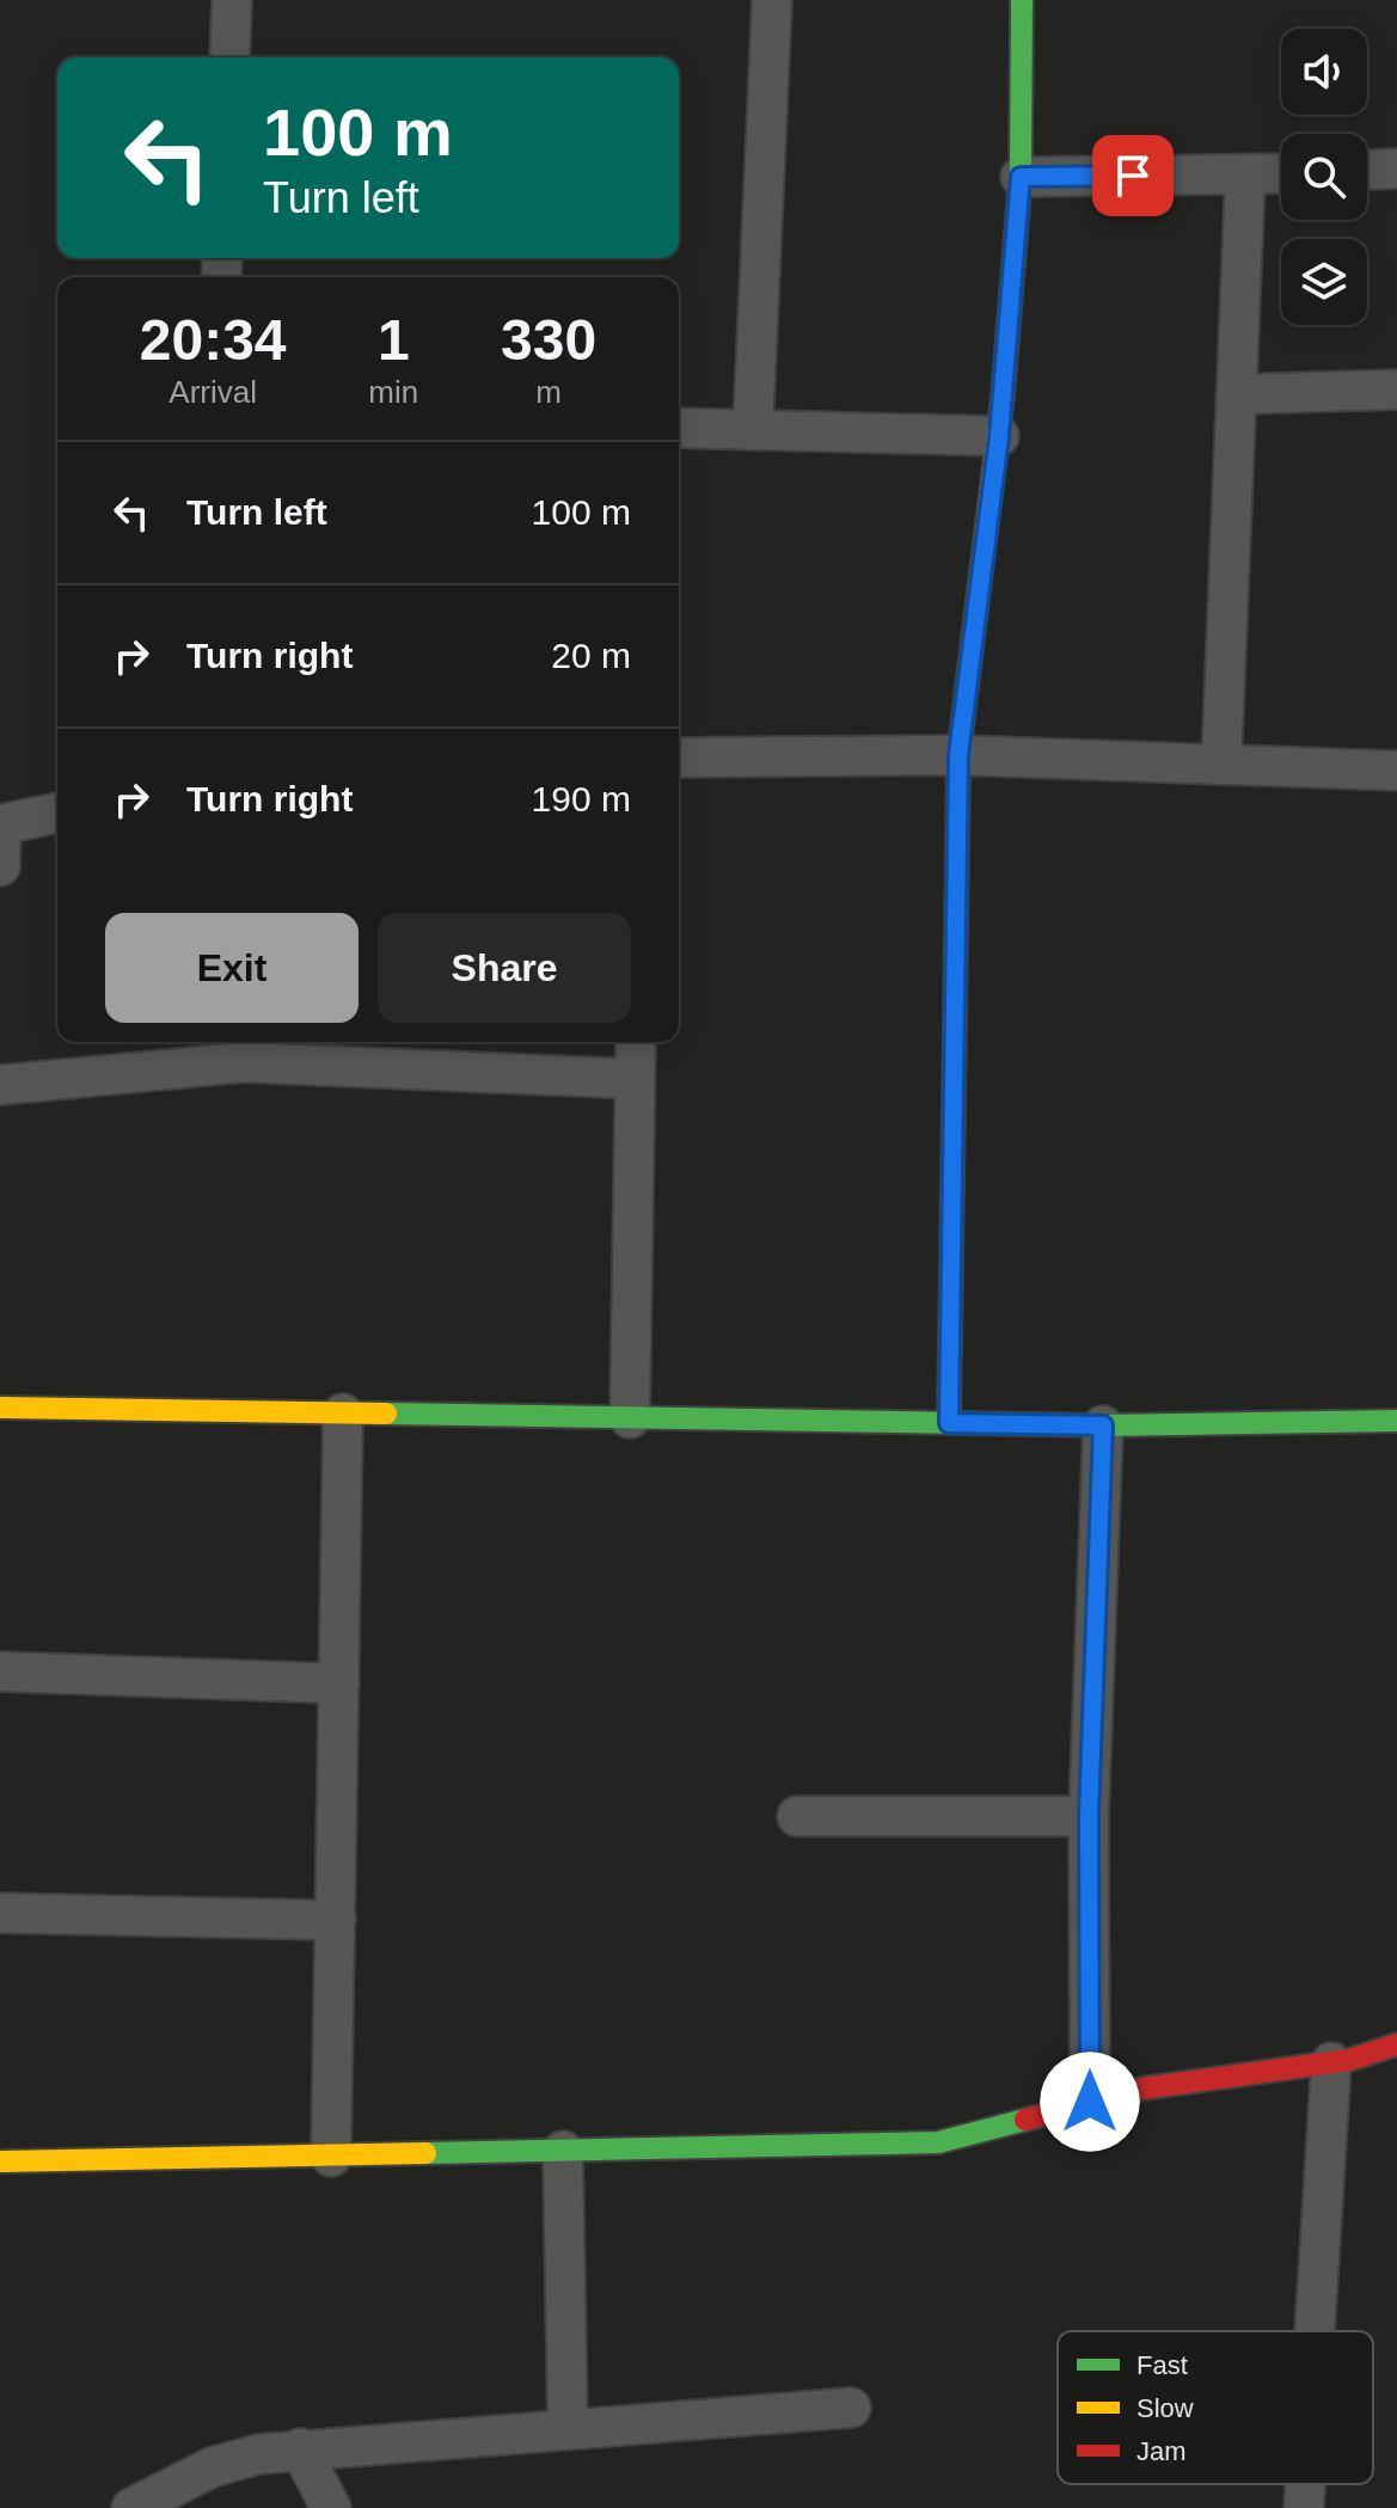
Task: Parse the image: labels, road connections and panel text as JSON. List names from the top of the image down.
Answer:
{
  "legend": ["Fast", "Slow", "Jam"],
  "page": {
    "turn": ["100 m", "Turn left"],
    "eta": [
      "20:34",
      "Arrival",
      "1",
      "min",
      "330",
      "m"
    ],
    "list": [
      {
        "name": "Turn left",
        "value": "100 m"
      },
      {
        "name": "Turn right",
        "value": "20 m"
      },
      {
        "name": "Turn right",
        "value": "190 m"
      }
    ],
    "buttons": ["Exit", "Share"]
  }
}
